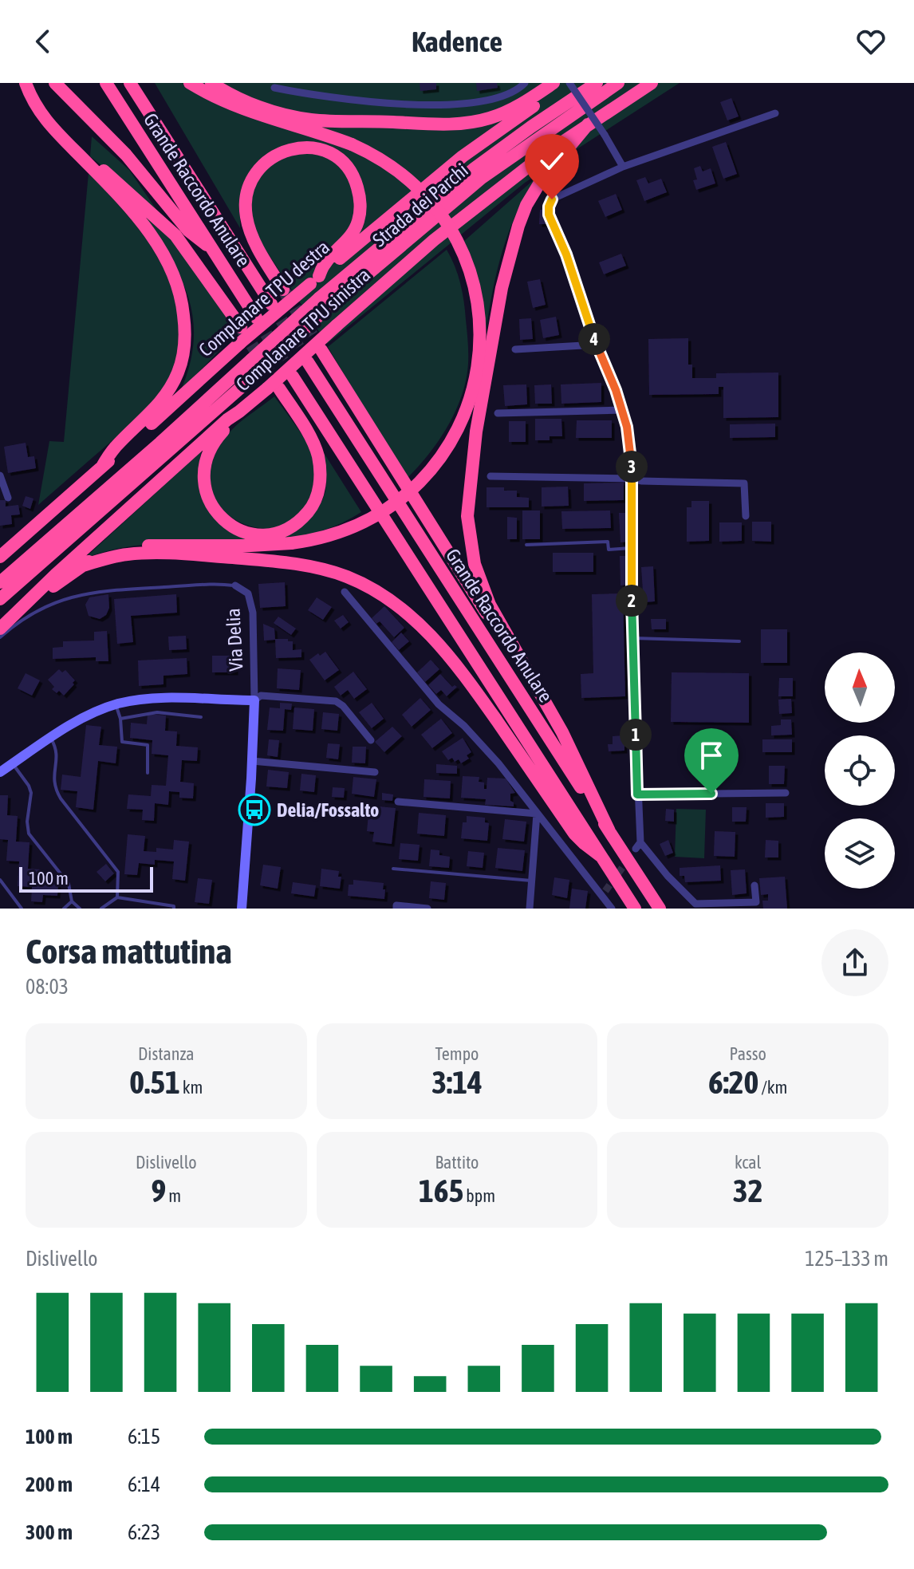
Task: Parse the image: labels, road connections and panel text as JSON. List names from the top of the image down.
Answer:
{
  "streets": {
    "highway": [
      "Grande Raccordo Anulare",
      "Strada dei Parchi",
      "Complanare TPU destra",
      "Complanare TPU sinistra"
    ],
    "street": ["Via Delia"]
  },
  "places": {
    "bus stop": ["Delia/Fossalto"]
  },
  "scale_bar": "100 m",
  "north": "top",
  "page": {
    "header": "Kadence",
    "pins": [
      "4",
      "3",
      "2",
      "1"
    ],
    "scale": "100 m",
    "heading": ["Corsa mattutina", "08:03"],
    "stats": [
      ["Distanza", "0.51 km"],
      ["Tempo", "3:14"],
      ["Passo", "6:20 /km"],
      ["Dislivello", "9 m"],
      ["Battito", "165 bpm"],
      ["kcal", "32"]
    ],
    "chart": ["Dislivello", "125–133 m"],
    "list": [
      {
        "name": "100 m",
        "note": "6:15"
      },
      {
        "name": "200 m",
        "note": "6:14"
      },
      {
        "name": "300 m",
        "note": "6:23"
      }
    ]
  }
}
